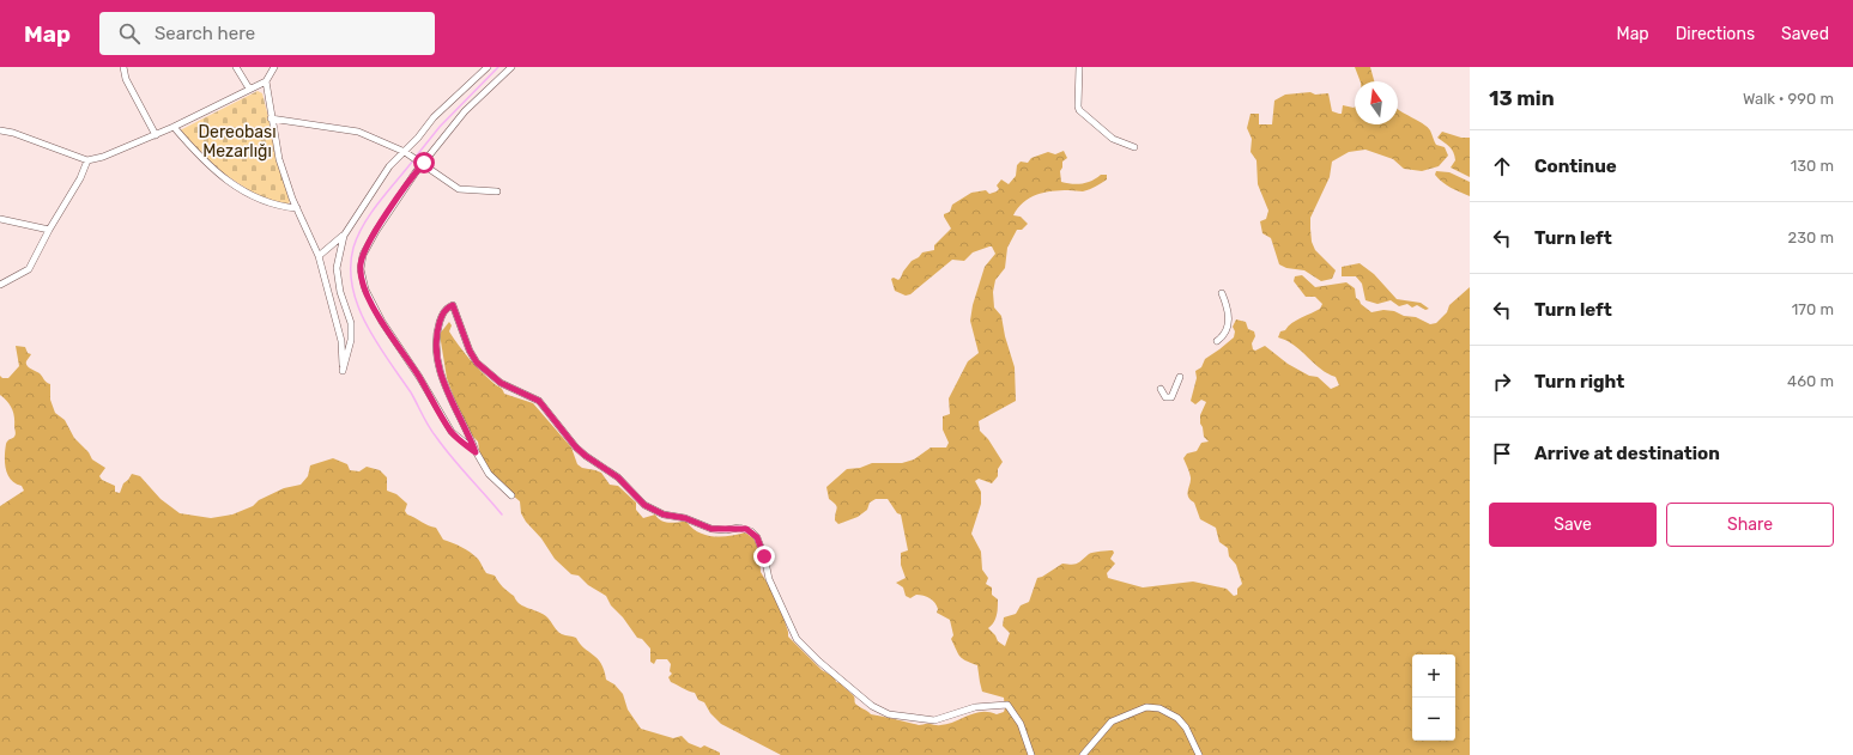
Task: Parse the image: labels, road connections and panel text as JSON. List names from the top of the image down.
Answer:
{
  "parks": ["Dereobası Mezarlığı"],
  "north": "top",
  "page": {
    "header": "Map",
    "search": "Search here",
    "nav": ["Map", "Directions", "Saved"],
    "heading": ["13 min", "Walk · 990 m"],
    "list": [
      ["Continue", "130 m"],
      ["Turn left", "230 m"],
      ["Turn left", "170 m"],
      ["Turn right", "460 m"],
      "Arrive at destination"
    ],
    "buttons": ["Save", "Share"],
    "map_buttons": ["+", "−"]
  }
}
